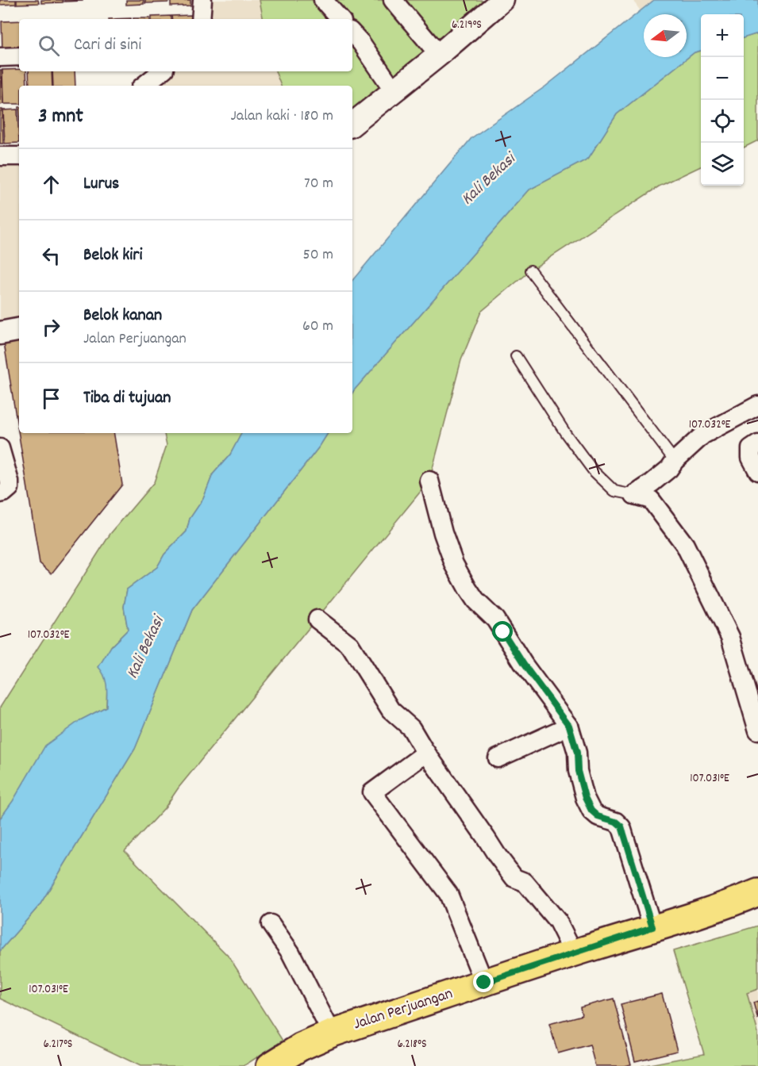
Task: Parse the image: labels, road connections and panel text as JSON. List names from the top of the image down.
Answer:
{
  "streets": {
    "main road": ["Jalan Perjuangan"]
  },
  "water": ["Kali Bekasi"],
  "north": "left",
  "page": {
    "map_buttons": ["+", "−"],
    "search": "Cari di sini",
    "heading": ["3 mnt", "Jalan kaki · 180 m"],
    "list": [
      ["Lurus", "70 m"],
      ["Belok kiri", "50 m"],
      ["Belok kanan", "Jalan Perjuangan", "60 m"],
      "Tiba di tujuan"
    ]
  },
  "coordinates": [
    "6.219°S",
    "107.032°E",
    "107.031°E",
    "6.217°S",
    "6.218°S"
  ]
}
